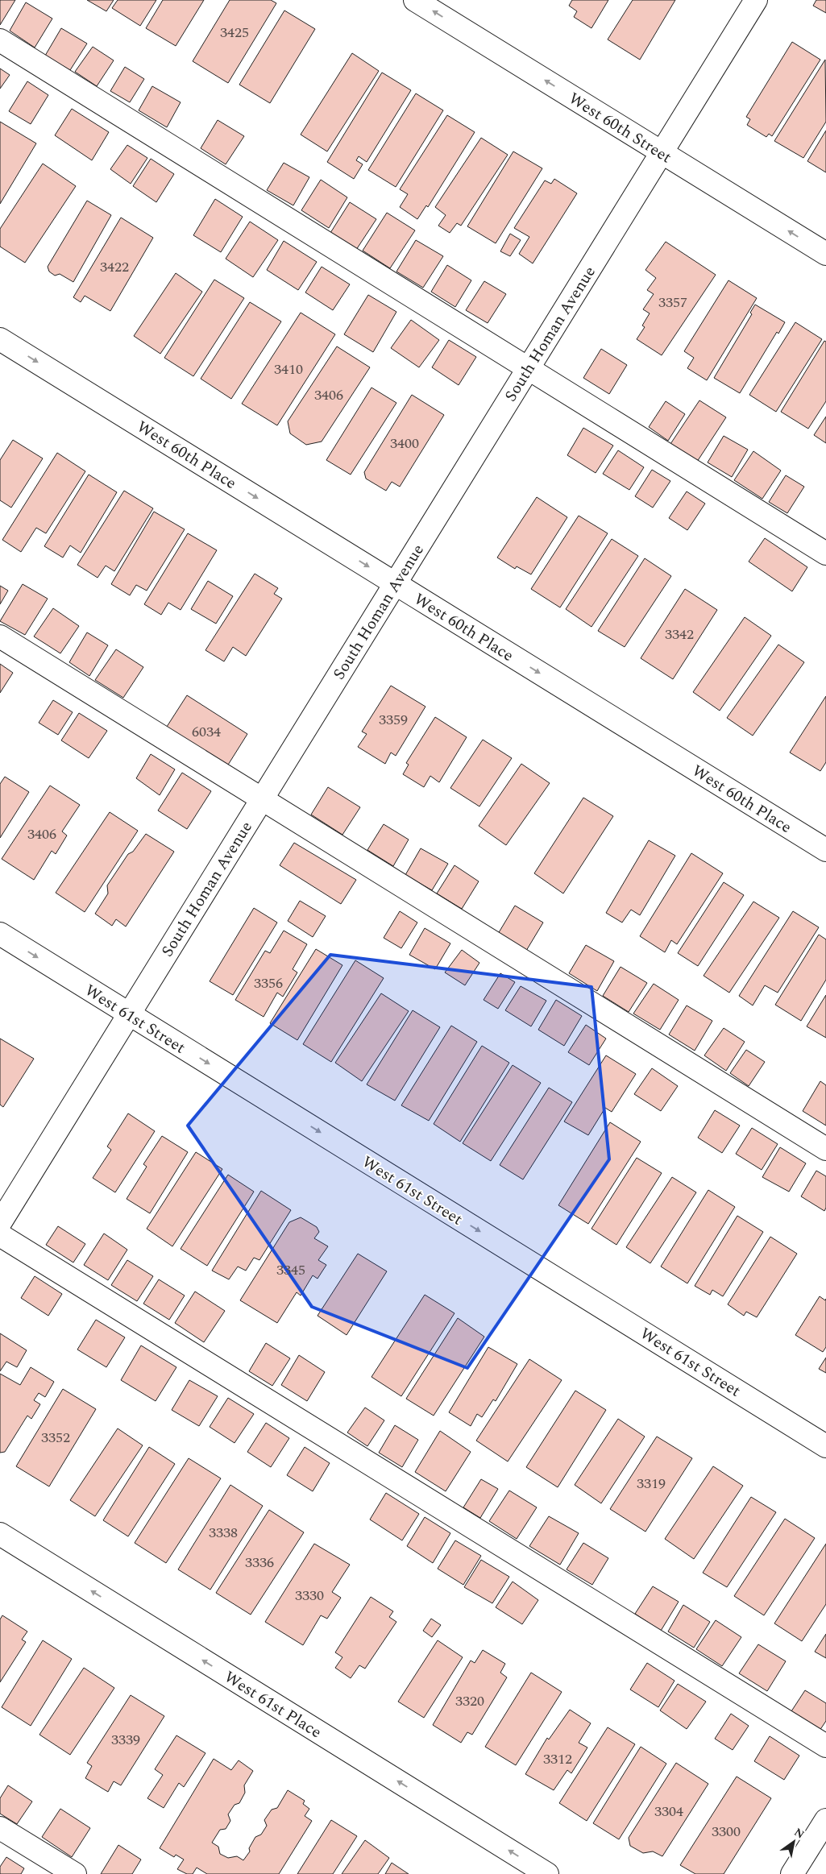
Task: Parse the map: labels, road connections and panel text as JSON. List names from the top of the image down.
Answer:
{
  "streets": {
    "street": [
      "West 60th Street",
      "South Homan Avenue",
      "West 60th Place",
      "West 61st Street",
      "West 61st Place"
    ]
  },
  "crossings": [
    ["West 60th Street", "South Homan Avenue"],
    ["South Homan Avenue", "West 60th Place"],
    ["South Homan Avenue", "West 61st Street"]
  ],
  "one_way": [
    "West 60th Street",
    "West 60th Place",
    "West 61st Street",
    "West 61st Place"
  ],
  "house_numbers": [
    "3425",
    "3422",
    "3357",
    "3410",
    "3406",
    "3400",
    "3342",
    "3359",
    "6034",
    "3406",
    "3356",
    "3345",
    "3352",
    "3319",
    "3338",
    "3336",
    "3330",
    "3320",
    "3339",
    "3312",
    "3304",
    "3300"
  ],
  "north": "top right"
}
